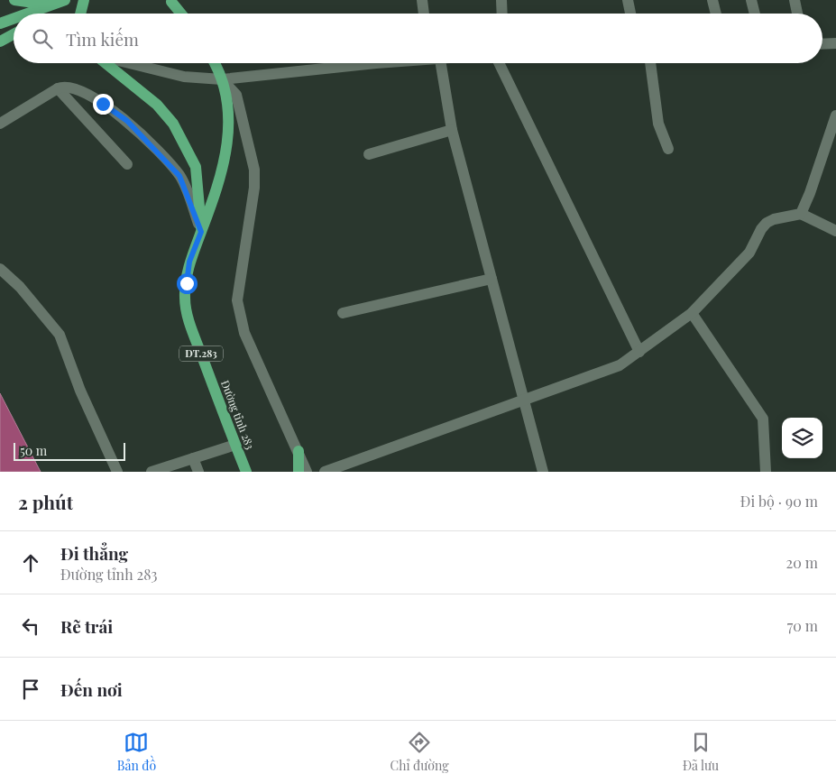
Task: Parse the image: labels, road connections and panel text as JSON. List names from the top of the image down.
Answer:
{
  "streets": {
    "main road": ["ĐT.283", "Đường tỉnh 283"]
  },
  "scale_bar": "50 m",
  "page": {
    "search": "Tìm kiếm",
    "scale": "50 m",
    "heading": ["2 phút", "Đi bộ · 90 m"],
    "list": [
      ["Đi thẳng", "Đường tỉnh 283", "20 m"],
      ["Rẽ trái", "70 m"],
      "Đến nơi"
    ],
    "nav": ["Bản đồ", "Chỉ đường", "Đã lưu"]
  }
}
